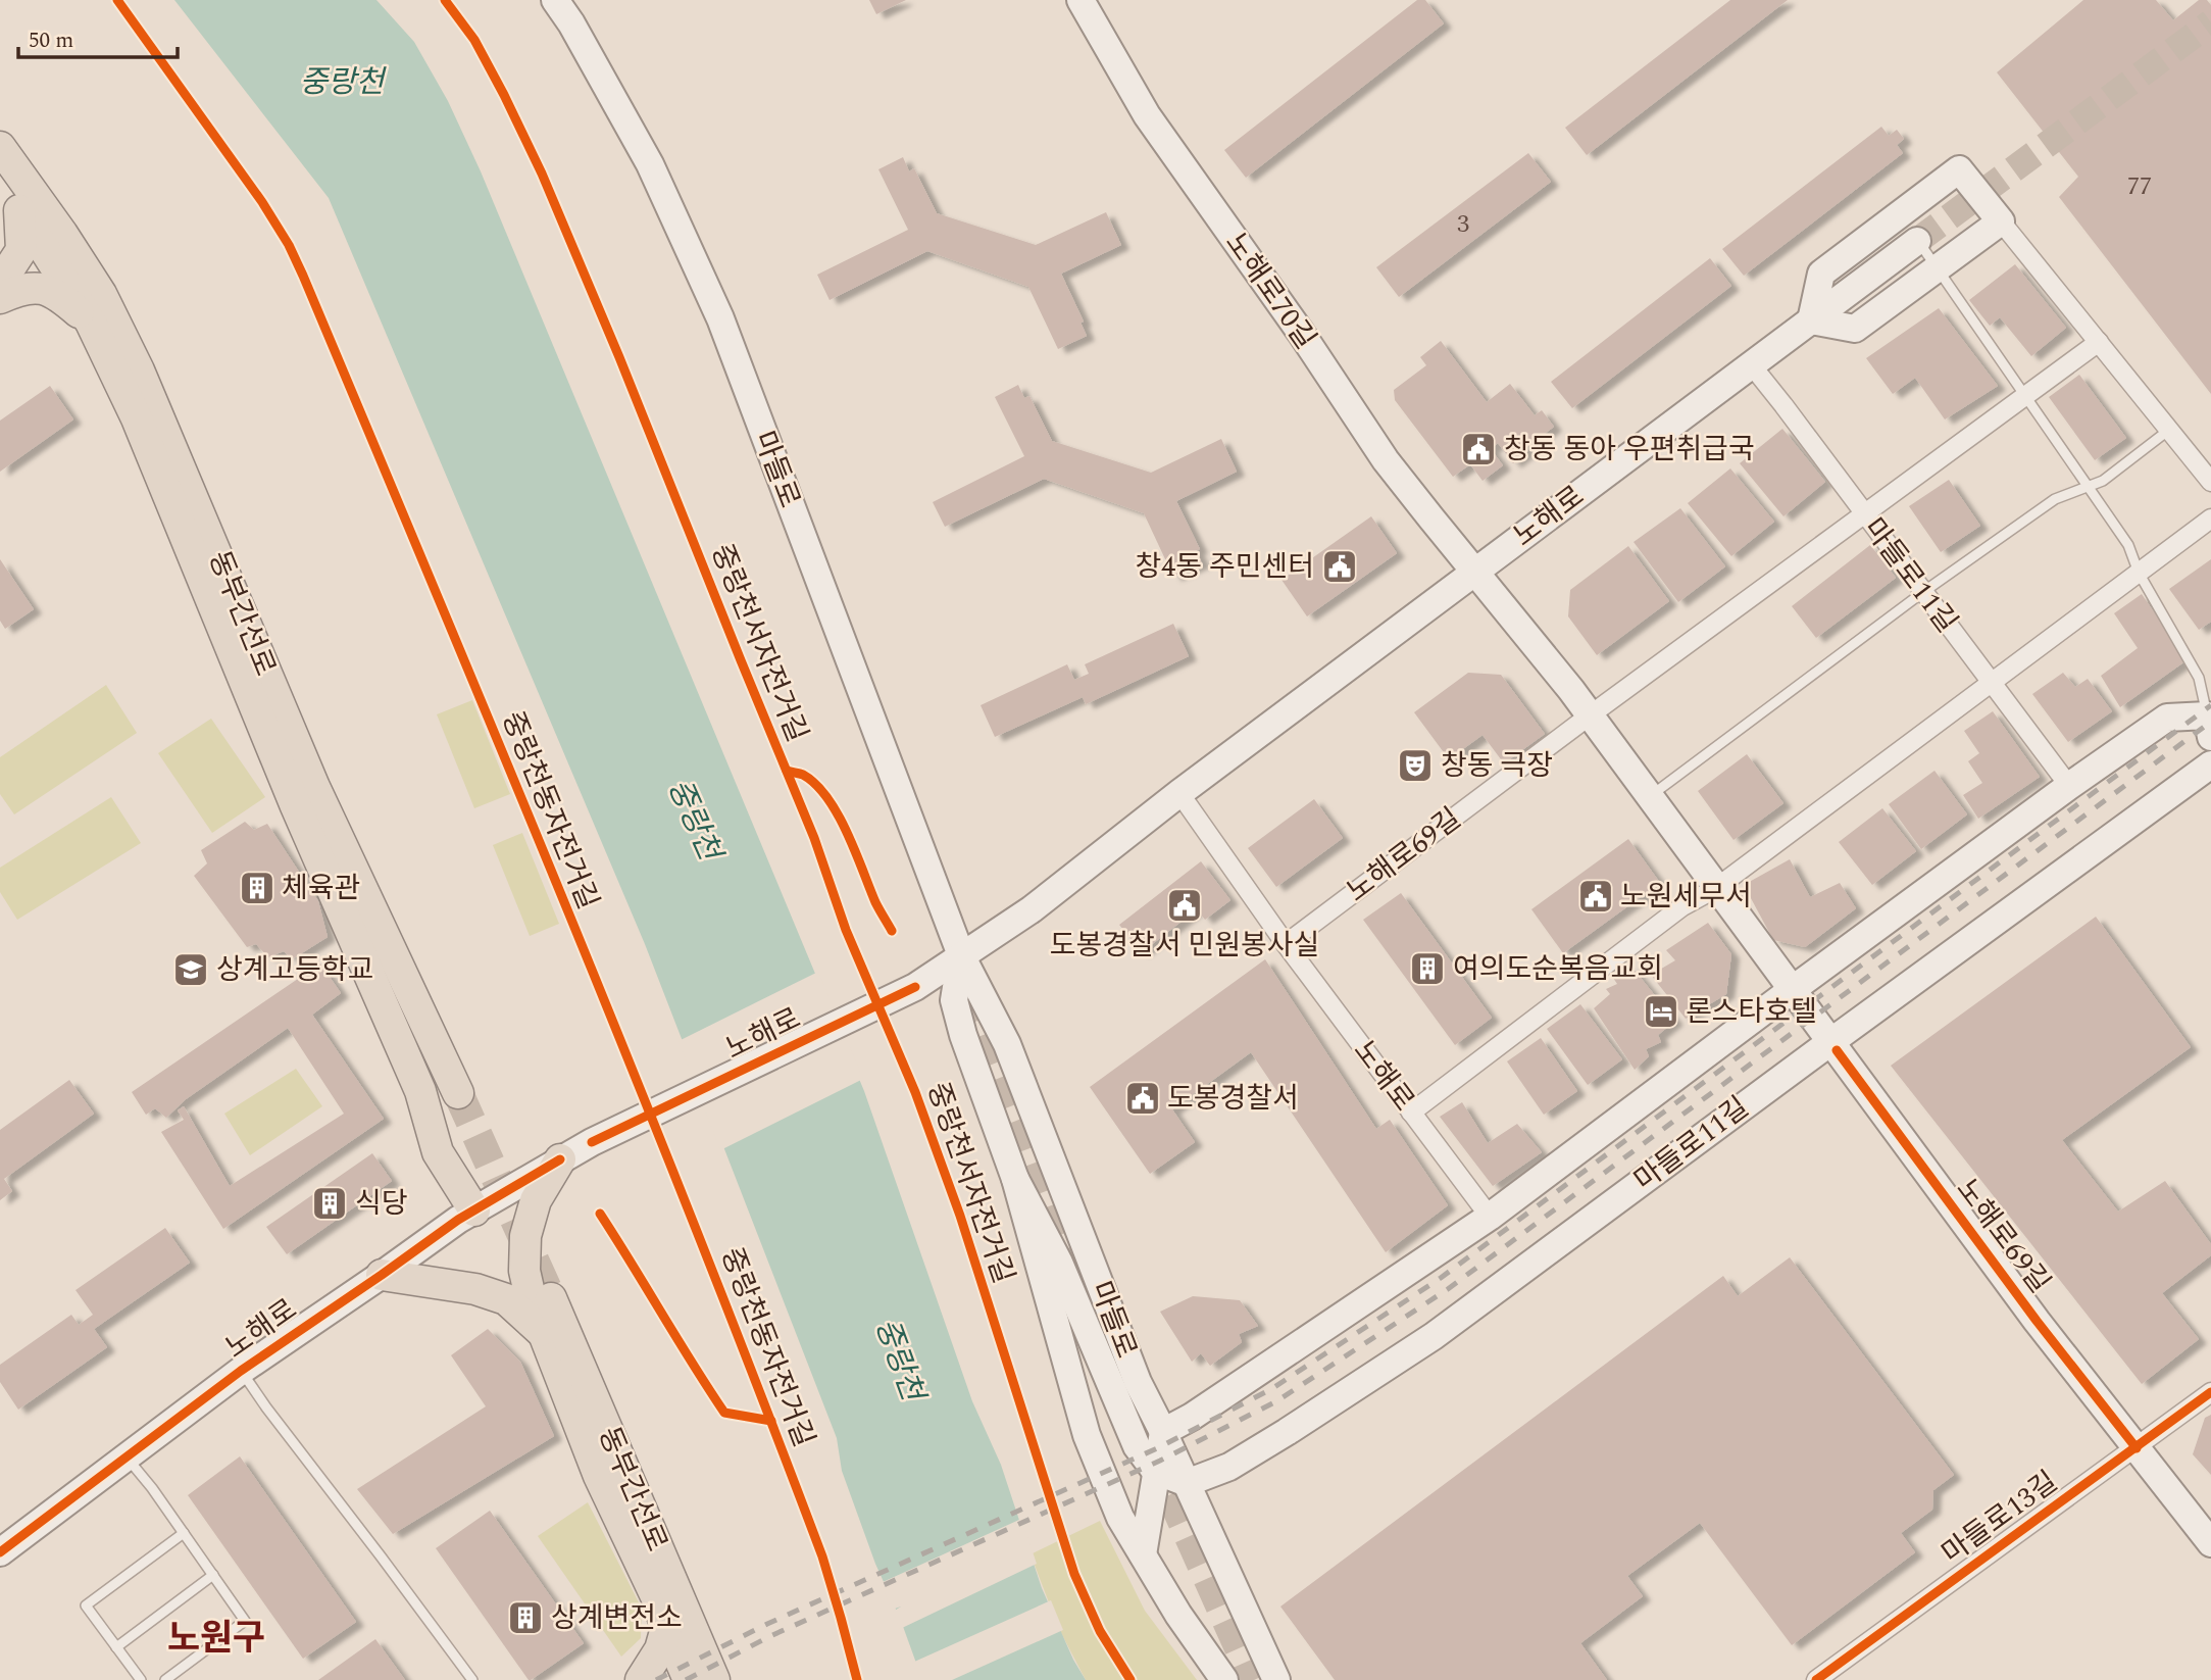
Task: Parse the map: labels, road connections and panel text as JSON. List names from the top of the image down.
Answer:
{
  "streets": {
    "highway": ["동부간선로"],
    "main road": [
      "노해로70길",
      "마들로",
      "노해로",
      "마들로11길",
      "노해로69길"
    ],
    "street": ["마들로13길"],
    "cycle path": ["중랑천서자전거길", "중랑천동자전거길"]
  },
  "crossings": [
    ["노해로70길", "노해로"],
    ["노해로70길", "노해로69길"],
    ["마들로", "노해로"],
    ["마들로", "마들로11길"],
    ["노해로", "마들로11길"],
    ["노해로", "노해로69길"],
    ["마들로11길", "노해로69길"],
    ["노해로69길", "마들로13길"]
  ],
  "districts": ["노원구"],
  "water": ["중랑천"],
  "places": {
    "public building": [
      "창동 동아 우편취급국",
      "창4동 주민센터",
      "노원세무서",
      "도봉경찰서 민원봉사실",
      "도봉경찰서"
    ],
    "theatre": ["창동 극장"],
    "building": [
      "체육관",
      "여의도순복음교회",
      "식당",
      "상계변전소"
    ],
    "school or university": ["상계고등학교"],
    "hotel": ["론스타호텔"]
  },
  "house_numbers": ["77", "3"],
  "scale_bar": "50 m"
}
